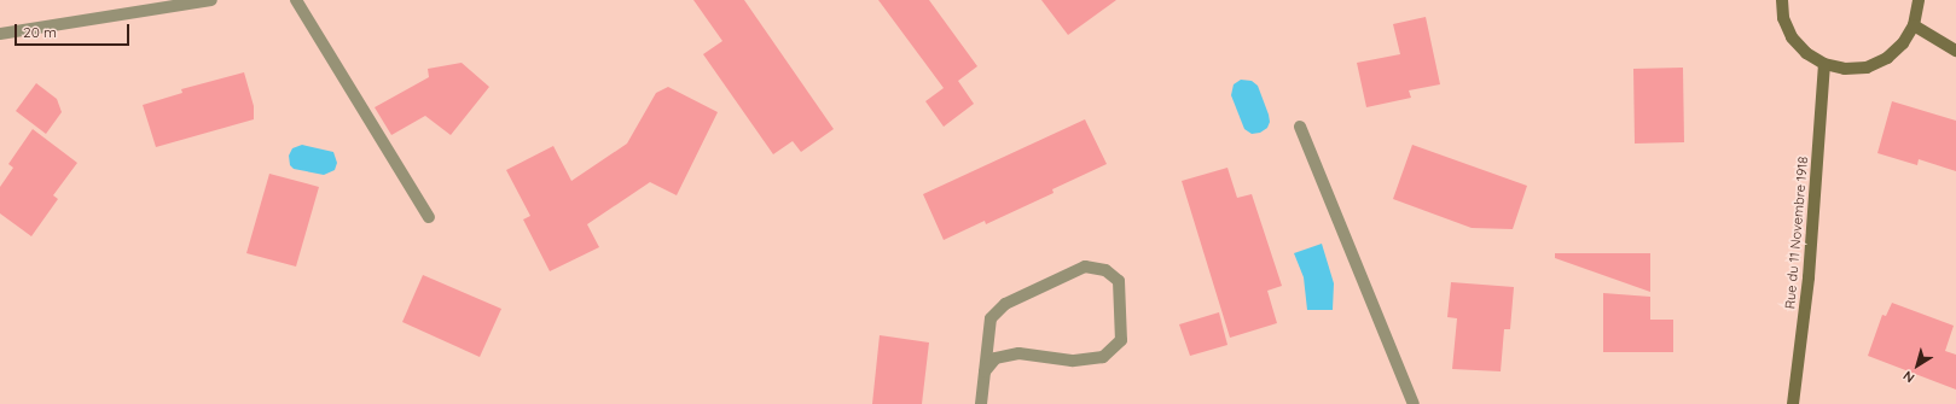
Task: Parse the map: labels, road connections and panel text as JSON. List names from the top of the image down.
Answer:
{
  "streets": {
    "street": ["Rue du 11 Novembre 1918"]
  },
  "scale_bar": "20 m",
  "north": "bottom left"
}
